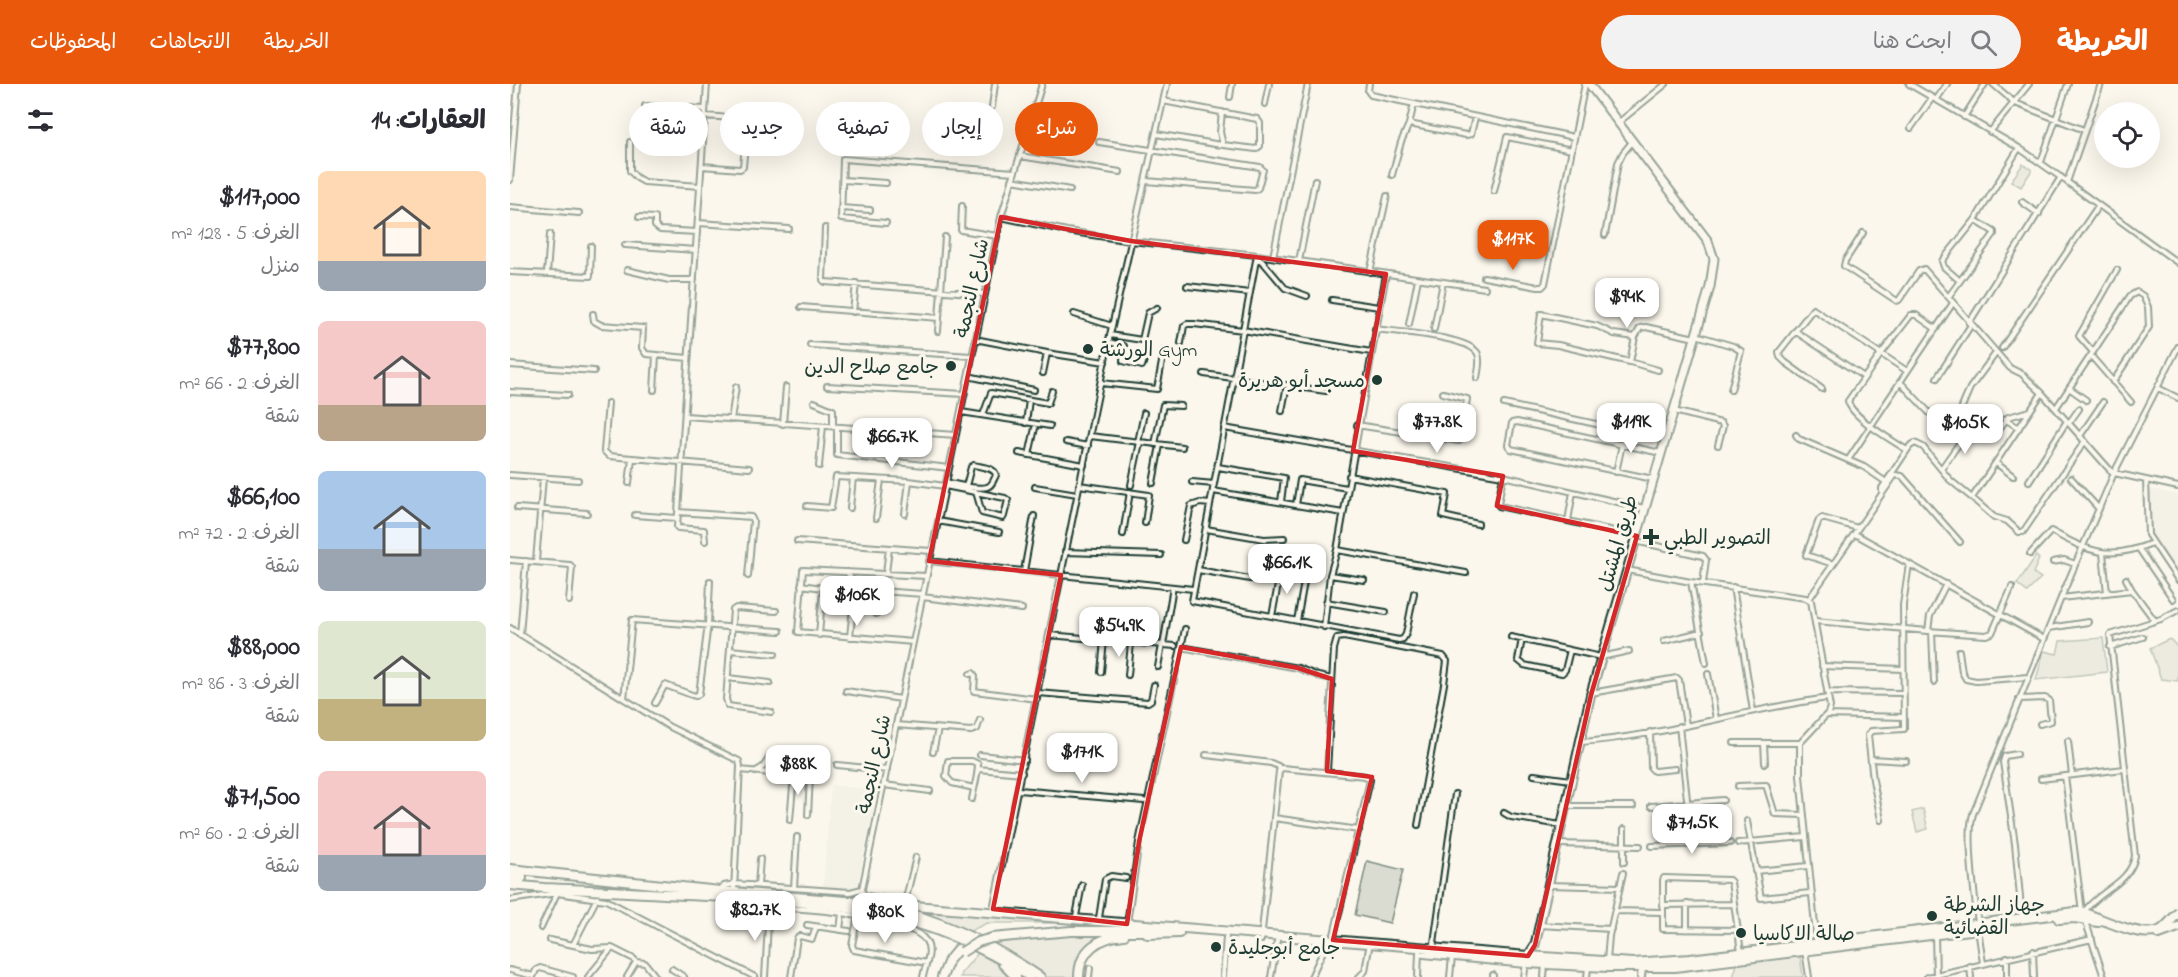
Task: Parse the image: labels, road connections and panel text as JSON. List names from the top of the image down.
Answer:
{
  "streets": {
    "main road": ["طريق المشتل"],
    "street": ["شارع النجمة"]
  },
  "places": {
    "other": [
      "الورشة Gym",
      "جامع صلاح الدين",
      "مسجد أبو هريرة",
      "جهاز الشرطة القضائية",
      "صالة الاكاسيا",
      "جامع أبوجليدة"
    ],
    "health": ["التصوير الطبي"]
  },
  "page": {
    "header": "الخريطة",
    "search": "ابحث هنا",
    "nav": ["الخريطة", "الاتجاهات", "المحفوظات"],
    "heading": "العقارات: 14",
    "chip": [
      "شراء",
      "إيجار",
      "تصفية",
      "جديد",
      "شقة"
    ],
    "list": [
      {
        "name": "$117,000",
        "note": "الغرف: 5 · 128 m² · منزل"
      },
      {
        "name": "$77,800",
        "note": "الغرف: 2 · 66 m² · شقة"
      },
      {
        "name": "$66,100",
        "note": "الغرف: 2 · 72 m² · شقة"
      },
      {
        "name": "$88,000",
        "note": "الغرف: 3 · 86 m² · شقة"
      },
      {
        "name": "$71,500",
        "note": "الغرف: 2 · 60 m² · شقة"
      }
    ],
    "price": [
      "$117K",
      "$94K",
      "$77.8K",
      "$119K",
      "$105K",
      "$66.7K",
      "$66.1K",
      "$106K",
      "$54.9K",
      "$171K",
      "$88K",
      "$71.5K",
      "$82.7K",
      "$80K"
    ]
  }
}
